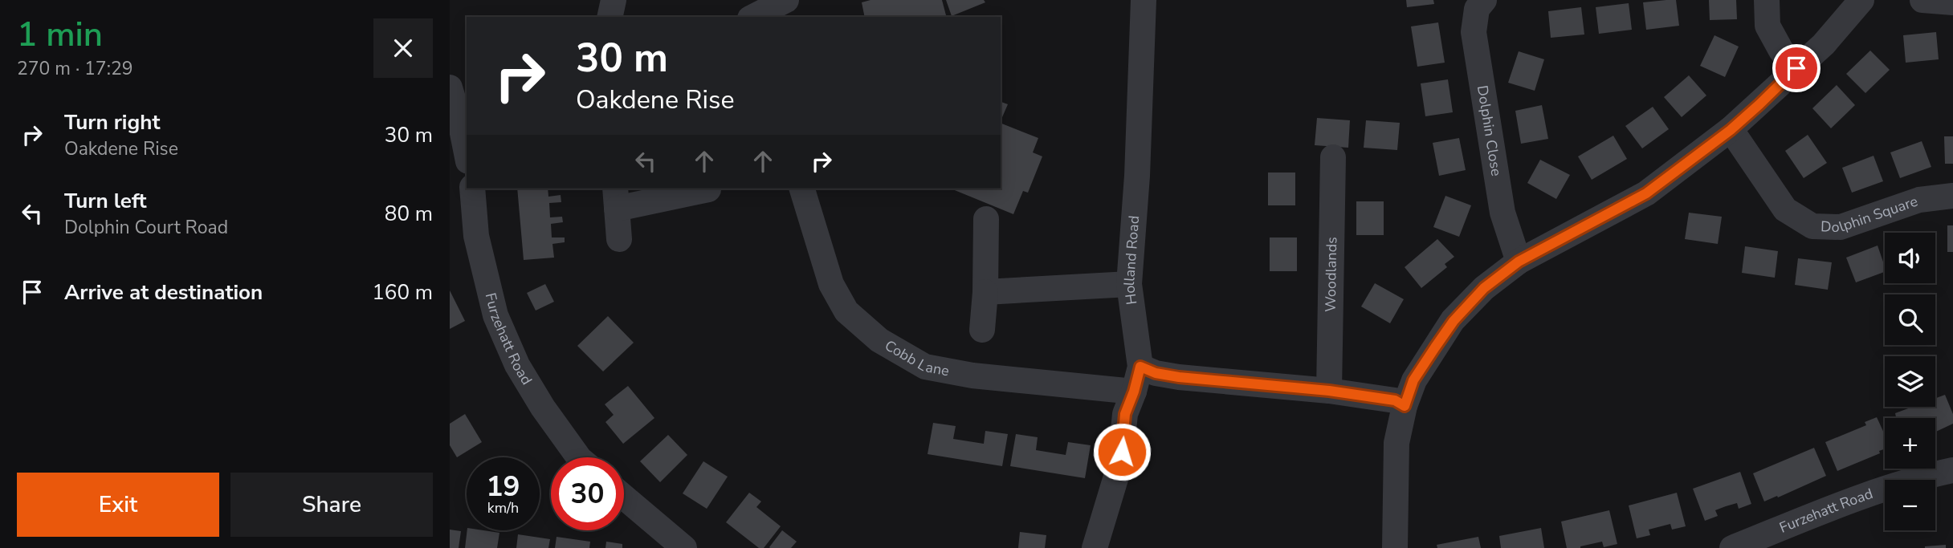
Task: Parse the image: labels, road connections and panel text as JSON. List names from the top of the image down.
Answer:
{
  "streets": {
    "street": [
      "Dolphin Close",
      "Dolphin Square",
      "Holland Road",
      "Woodlands",
      "Furzehatt Road",
      "Cobb Lane"
    ]
  },
  "crossings": [
    ["Holland Road", "Cobb Lane"]
  ],
  "page": {
    "heading": ["1 min", "270 m · 17:29"],
    "turn": ["30 m", "Oakdene Rise"],
    "list": [
      {
        "name": "Turn right",
        "note": "Oakdene Rise",
        "value": "30 m"
      },
      {
        "name": "Turn left",
        "note": "Dolphin Court Road",
        "value": "80 m"
      },
      {
        "name": "Arrive at destination",
        "value": "160 m"
      }
    ],
    "map_buttons": ["+", "−"],
    "speed": "19 km/h",
    "limit": "30",
    "buttons": ["Exit", "Share"]
  }
}
